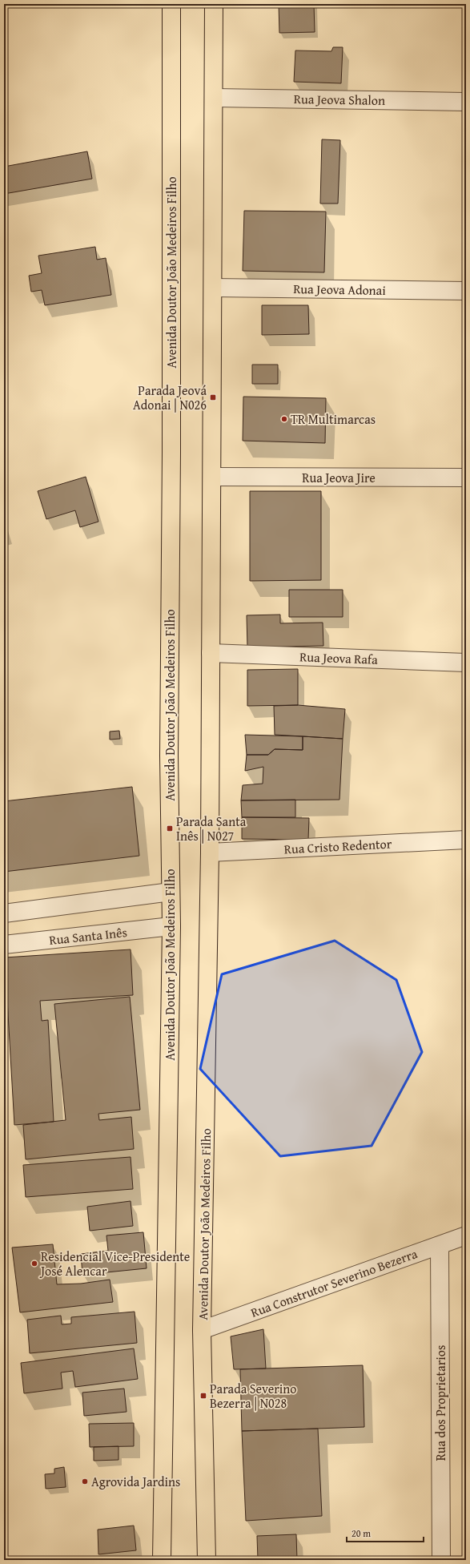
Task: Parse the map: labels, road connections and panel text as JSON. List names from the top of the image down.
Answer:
{
  "streets": {
    "main road": ["Avenida Doutor João Medeiros Filho"],
    "street": [
      "Rua Jeova Shalon",
      "Rua Jeova Adonai",
      "Rua Jeova Jire",
      "Rua Jeova Rafa",
      "Rua Cristo Redentor",
      "Rua Santa Inês",
      "Rua Construtor Severino Bezerra",
      "Rua dos Proprietarios"
    ]
  },
  "crossings": [
    ["Rua Jeova Shalon", "Avenida Doutor João Medeiros Filho"],
    ["Avenida Doutor João Medeiros Filho", "Rua Jeova Adonai"],
    ["Avenida Doutor João Medeiros Filho", "Rua Jeova Jire"],
    ["Avenida Doutor João Medeiros Filho", "Rua Jeova Rafa"],
    ["Avenida Doutor João Medeiros Filho", "Rua Cristo Redentor"],
    ["Avenida Doutor João Medeiros Filho", "Rua Santa Inês"],
    ["Avenida Doutor João Medeiros Filho", "Rua Construtor Severino Bezerra"],
    ["Rua Construtor Severino Bezerra", "Rua dos Proprietarios"]
  ],
  "places": {
    "transit": ["Parada Jeová Adonai | N026", "Parada Santa Inês | N027", "Parada Severino Bezerra | N028"],
    "other": ["TR Multimarcas", "Residencial Vice-Presidente José Alencar", "Agrovida Jardins"]
  },
  "scale_bar": "20 m"
}
